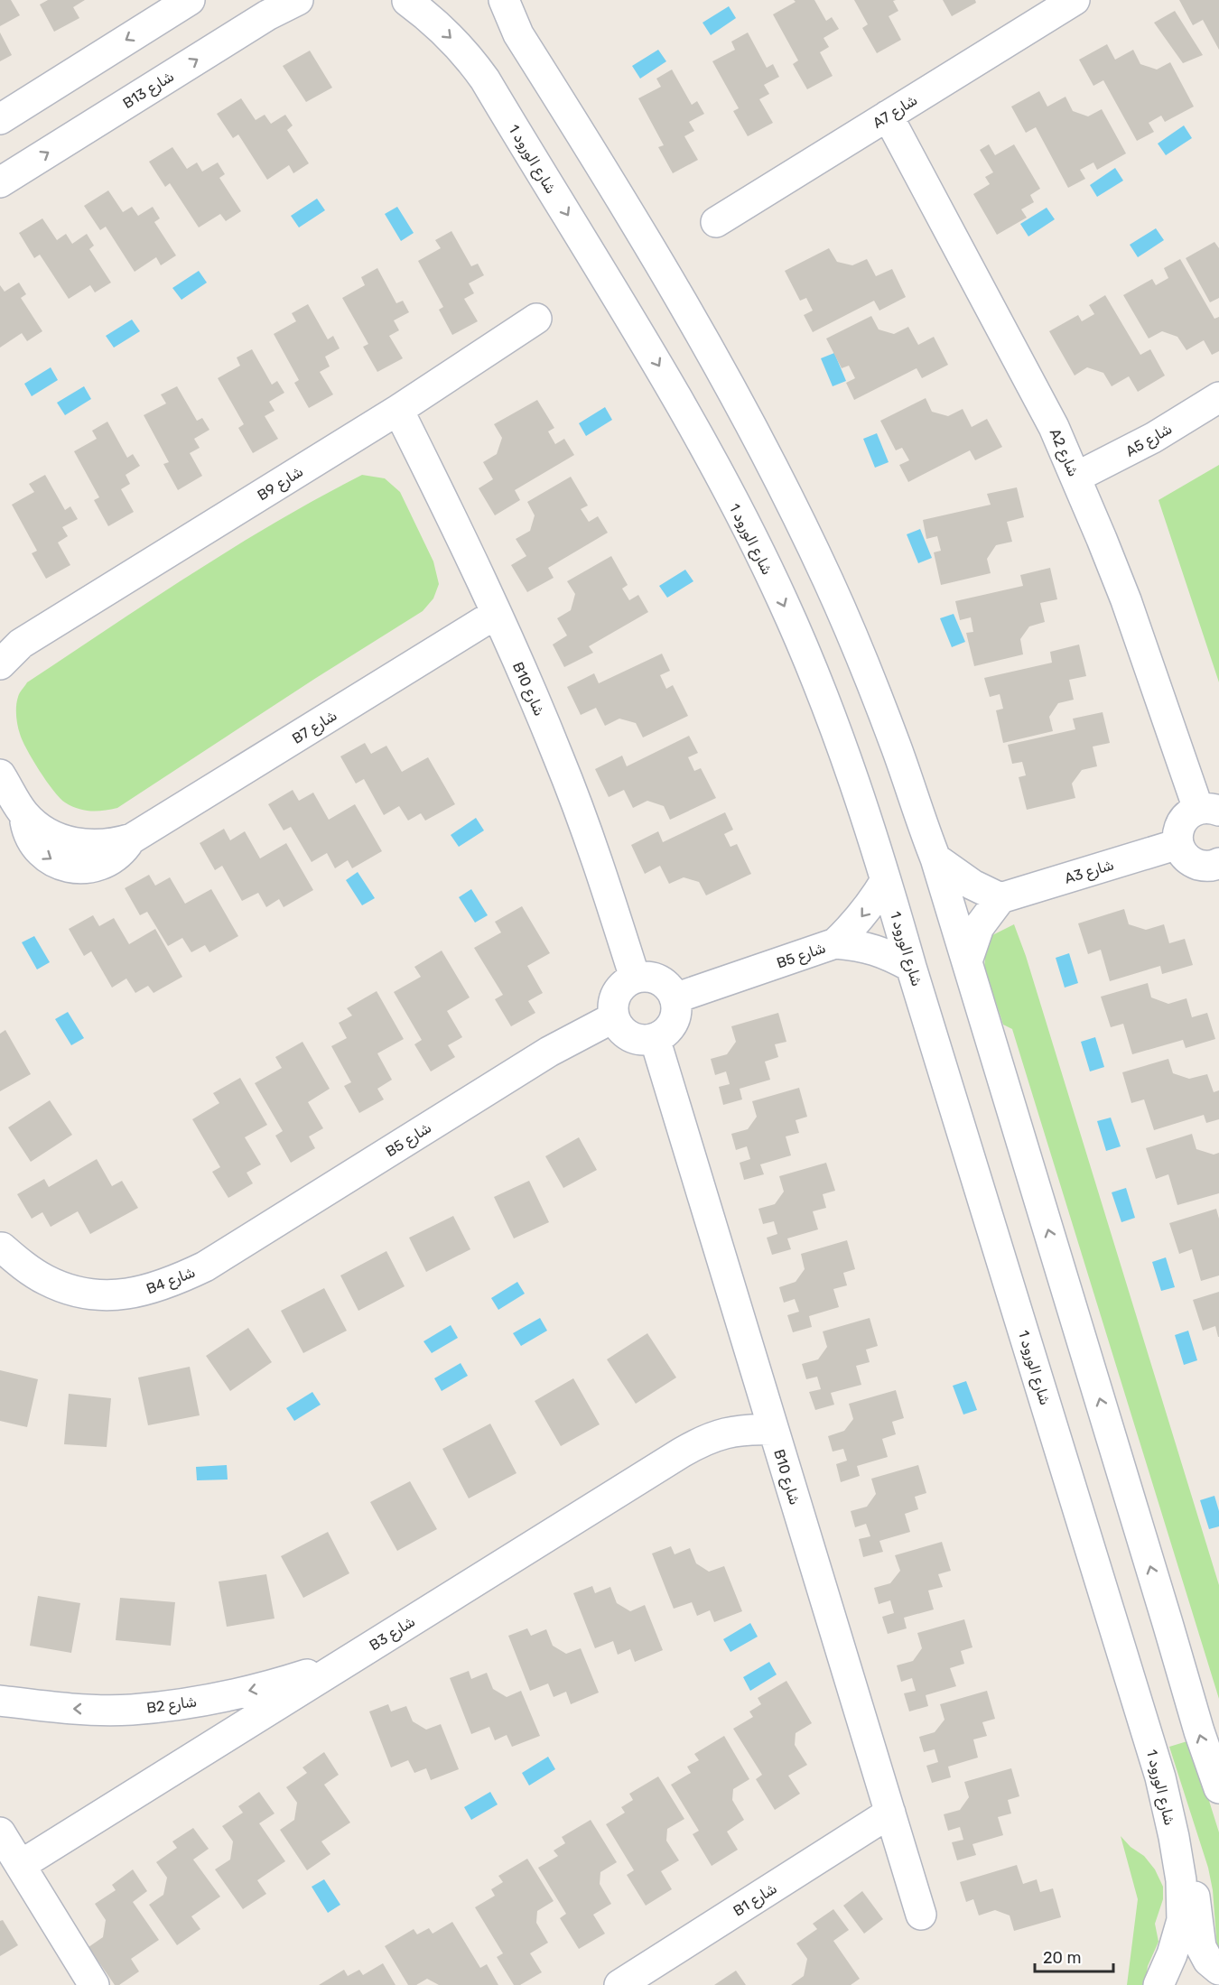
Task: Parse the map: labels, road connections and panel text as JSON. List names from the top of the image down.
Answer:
{
  "streets": {
    "street": [
      "B13 شارع",
      "A7 شارع",
      "شارع الورود 1",
      "A5 شارع",
      "A2 شارع",
      "B9 شارع",
      "B10 شارع",
      "B7 شارع",
      "A3 شارع",
      "B5 شارع",
      "B4 شارع",
      "B3 شارع",
      "B2 شارع",
      "B1 شارع"
    ]
  },
  "crossings": [
    ["A7 شارع", "A2 شارع"],
    ["شارع الورود 1", "B5 شارع"],
    ["A5 شارع", "A2 شارع"],
    ["B9 شارع", "B10 شارع"],
    ["B10 شارع", "B7 شارع"],
    ["B10 شارع", "B5 شارع"],
    ["B10 شارع", "B3 شارع"],
    ["B10 شارع", "B1 شارع"],
    ["B5 شارع", "B4 شارع"],
    ["B3 شارع", "B2 شارع"]
  ],
  "one_way": ["B2 شارع"],
  "scale_bar": "20 m"
}
